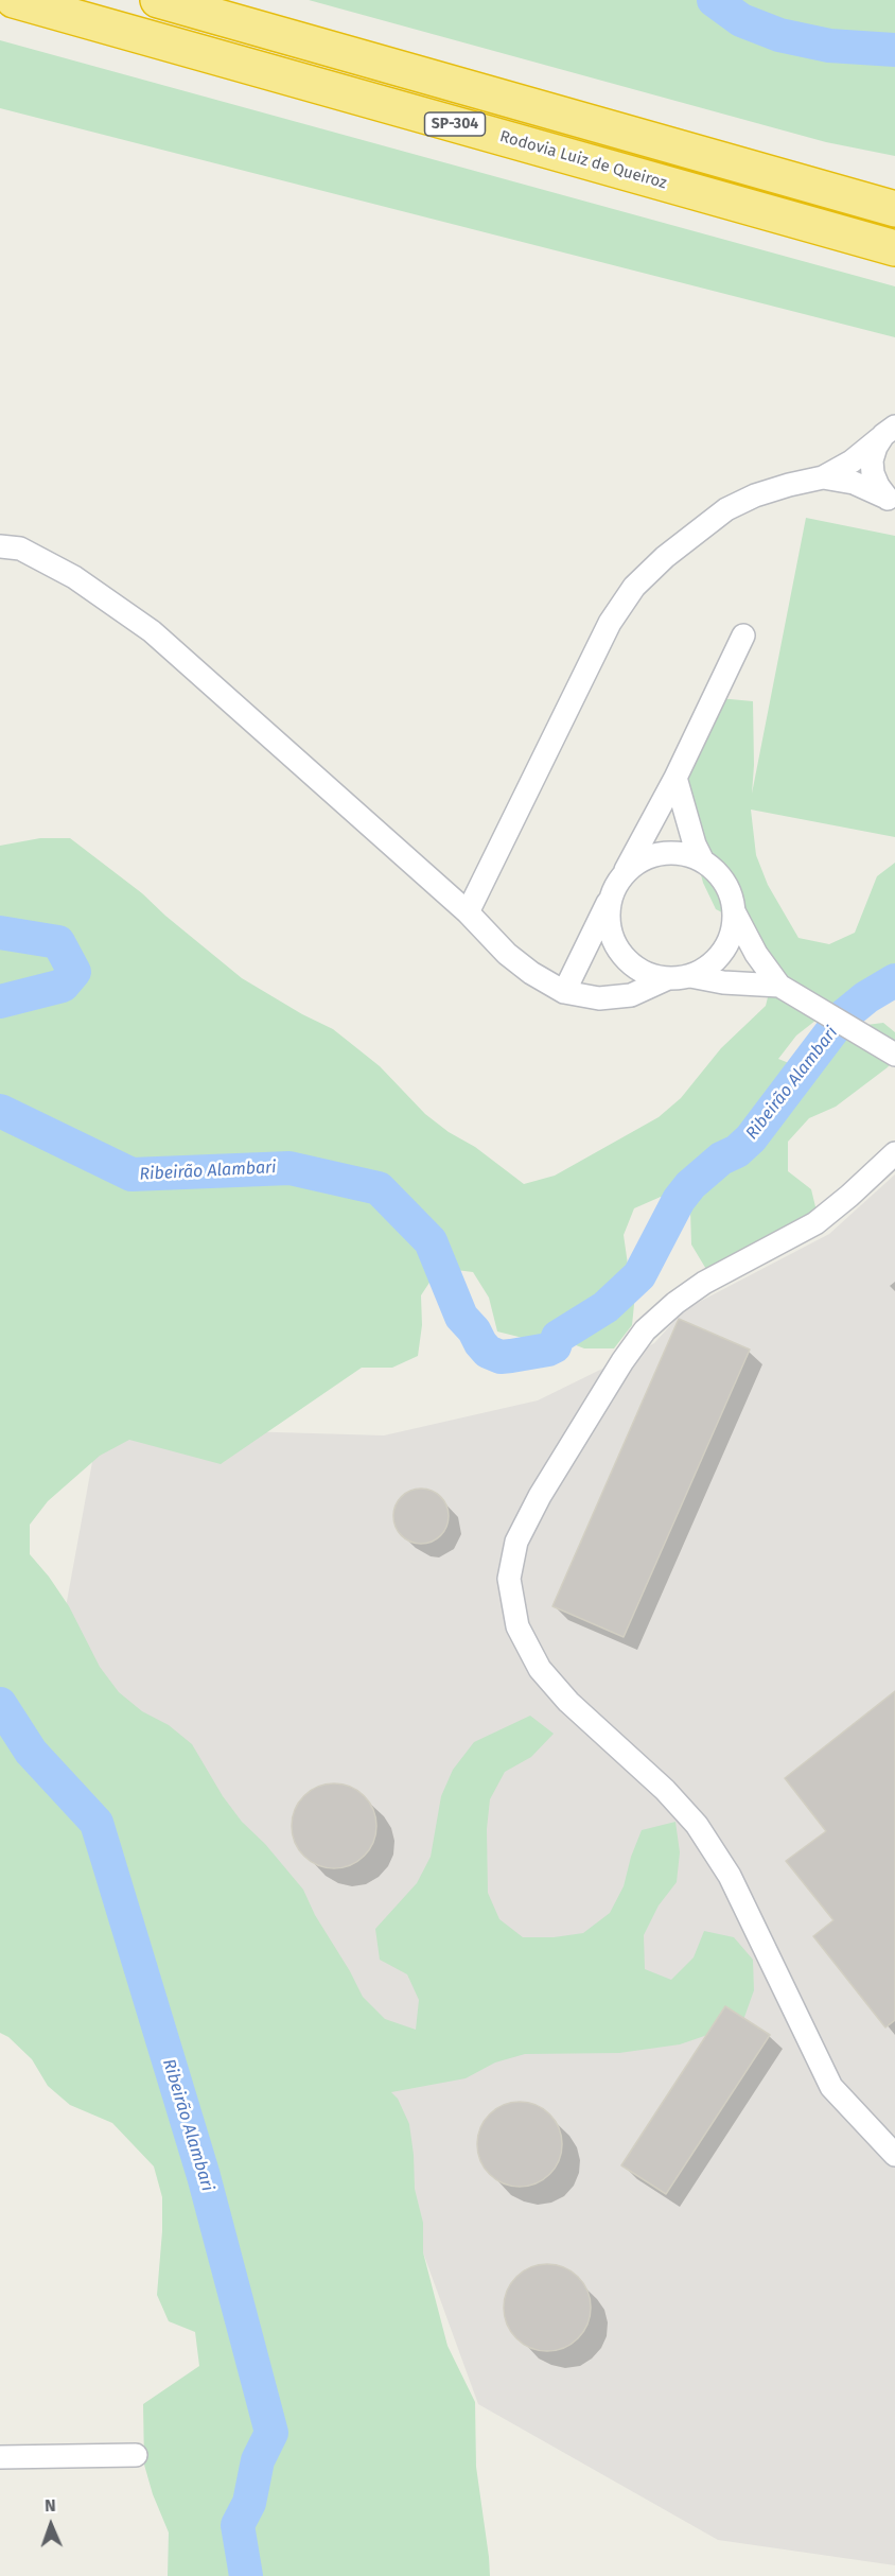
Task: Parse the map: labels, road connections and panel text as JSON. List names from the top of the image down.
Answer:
{
  "streets": {
    "highway": ["SP-304", "Rodovia Luiz de Queiroz"]
  },
  "water": ["Ribeirão Alambari"],
  "north": "top"
}
